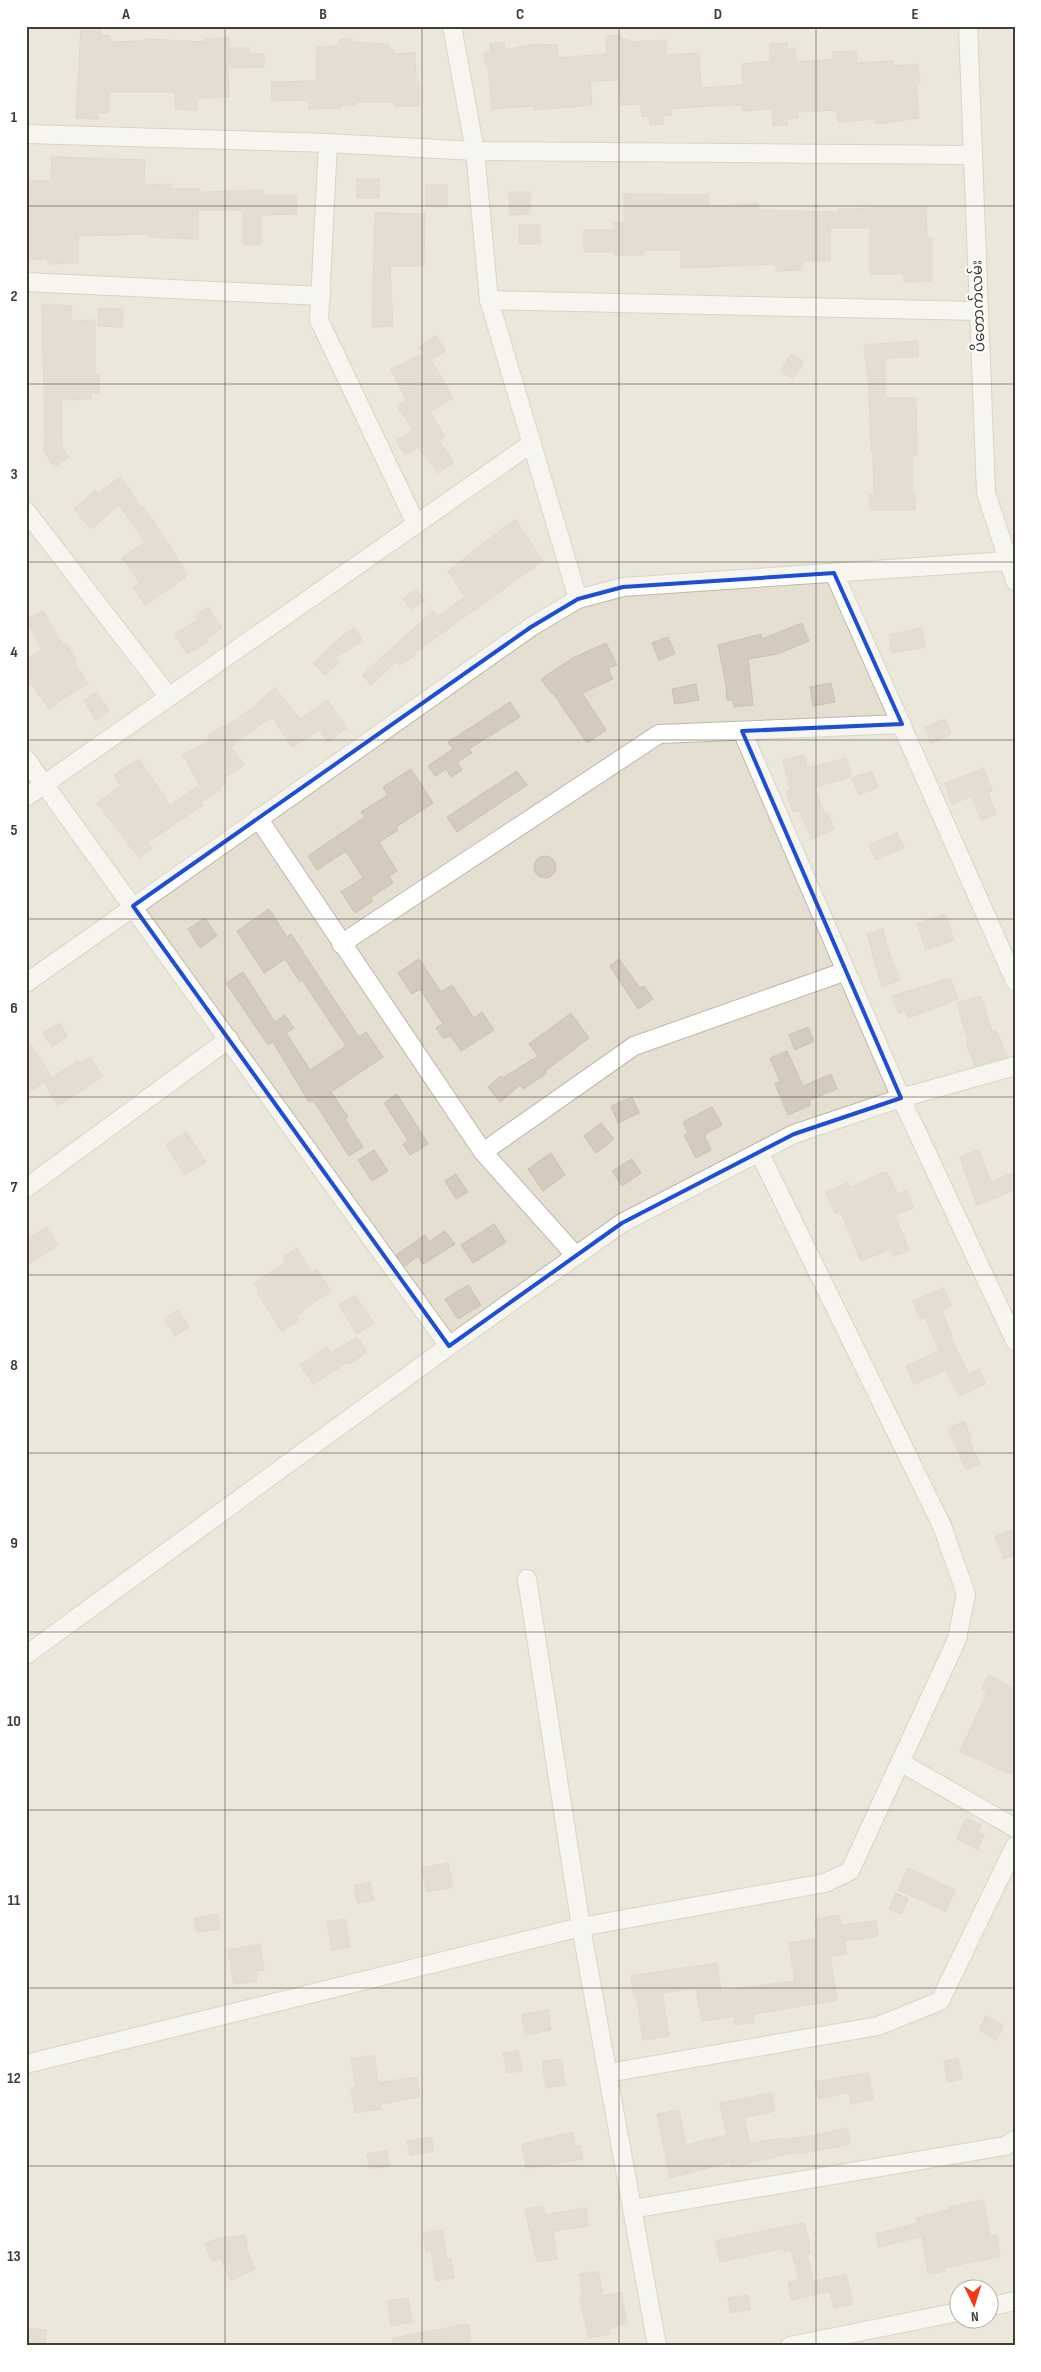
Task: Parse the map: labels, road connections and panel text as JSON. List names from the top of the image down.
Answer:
{
  "streets": {
    "street": ["ပိတောက်လမ်း"]
  },
  "north": "bottom",
  "grid": {
    "columns": [
      "A",
      "B",
      "C",
      "D",
      "E"
    ],
    "rows": [
      "1",
      "2",
      "3",
      "4",
      "5",
      "6",
      "7",
      "8",
      "9",
      "10",
      "11",
      "12",
      "13"
    ]
  }
}
